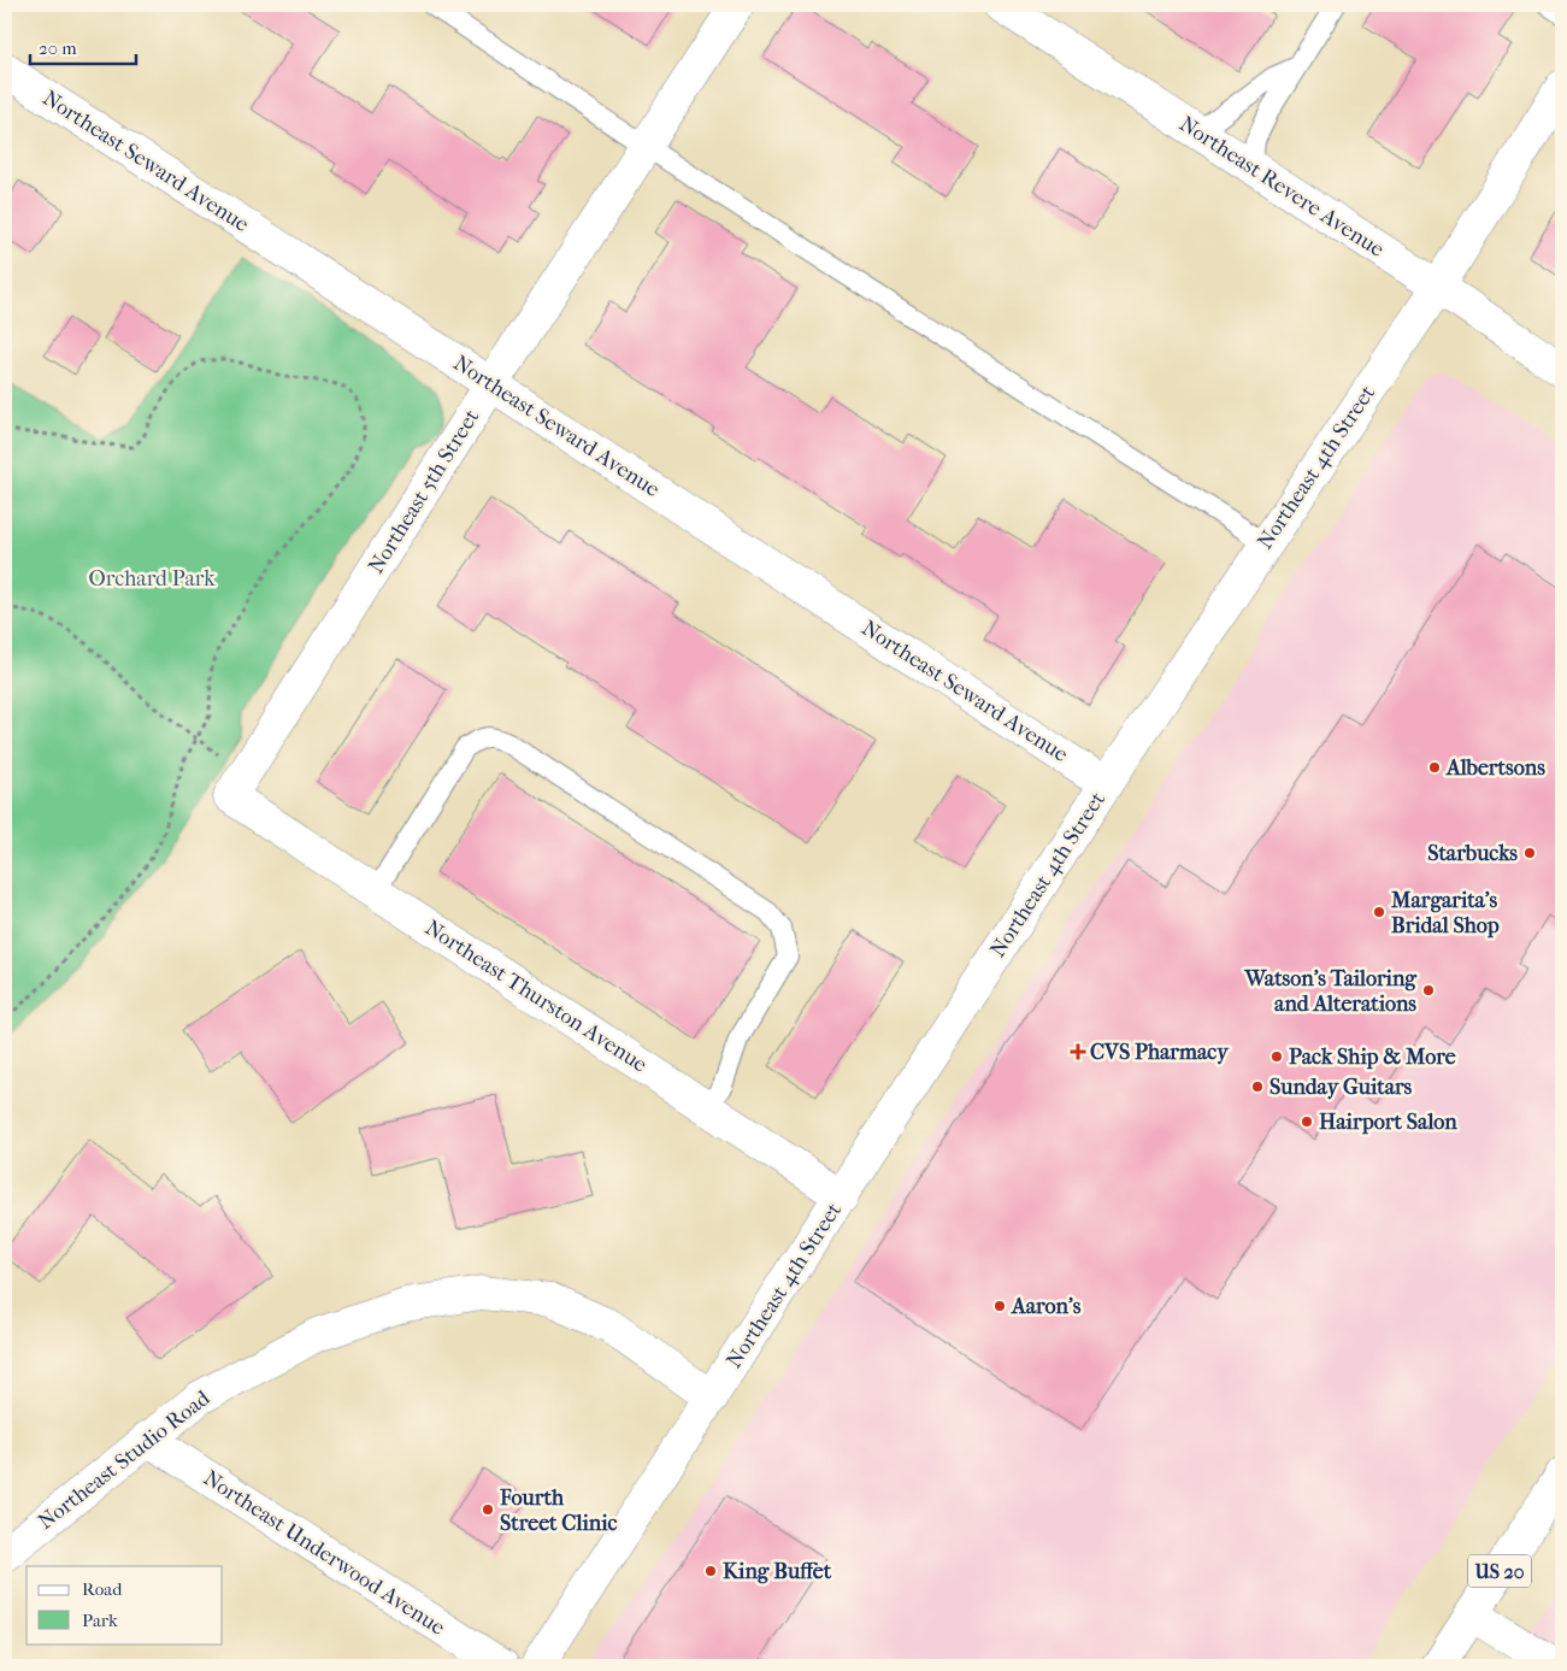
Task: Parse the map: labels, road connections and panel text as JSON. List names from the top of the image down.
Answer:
{
  "streets": {
    "street": [
      "Northeast Seward Avenue",
      "Northeast Revere Avenue",
      "Northeast 4th Street",
      "Northeast 5th Street",
      "Northeast Thurston Avenue",
      "Northeast Studio Road",
      "Northeast Underwood Avenue",
      "US 20"
    ]
  },
  "crossings": [
    ["Northeast Seward Avenue", "Northeast 4th Street"],
    ["Northeast Seward Avenue", "Northeast 5th Street"],
    ["Northeast Revere Avenue", "Northeast 4th Street"],
    ["Northeast 4th Street", "Northeast Thurston Avenue"],
    ["Northeast 4th Street", "Northeast Studio Road"],
    ["Northeast 5th Street", "Northeast Thurston Avenue"],
    ["Northeast Studio Road", "Northeast Underwood Avenue"]
  ],
  "parks": ["Orchard Park"],
  "places": {
    "other": [
      "Albertsons",
      "Starbucks",
      "Margarita’s Bridal Shop",
      "Watson’s Tailoring and Alterations",
      "Pack Ship & More",
      "Sunday Guitars",
      "Hairport Salon",
      "Aaron's",
      "Fourth Street Clinic",
      "King Buffet"
    ],
    "health": ["CVS Pharmacy"]
  },
  "legend": ["Road", "Park"],
  "scale_bar": "20 m"
}
